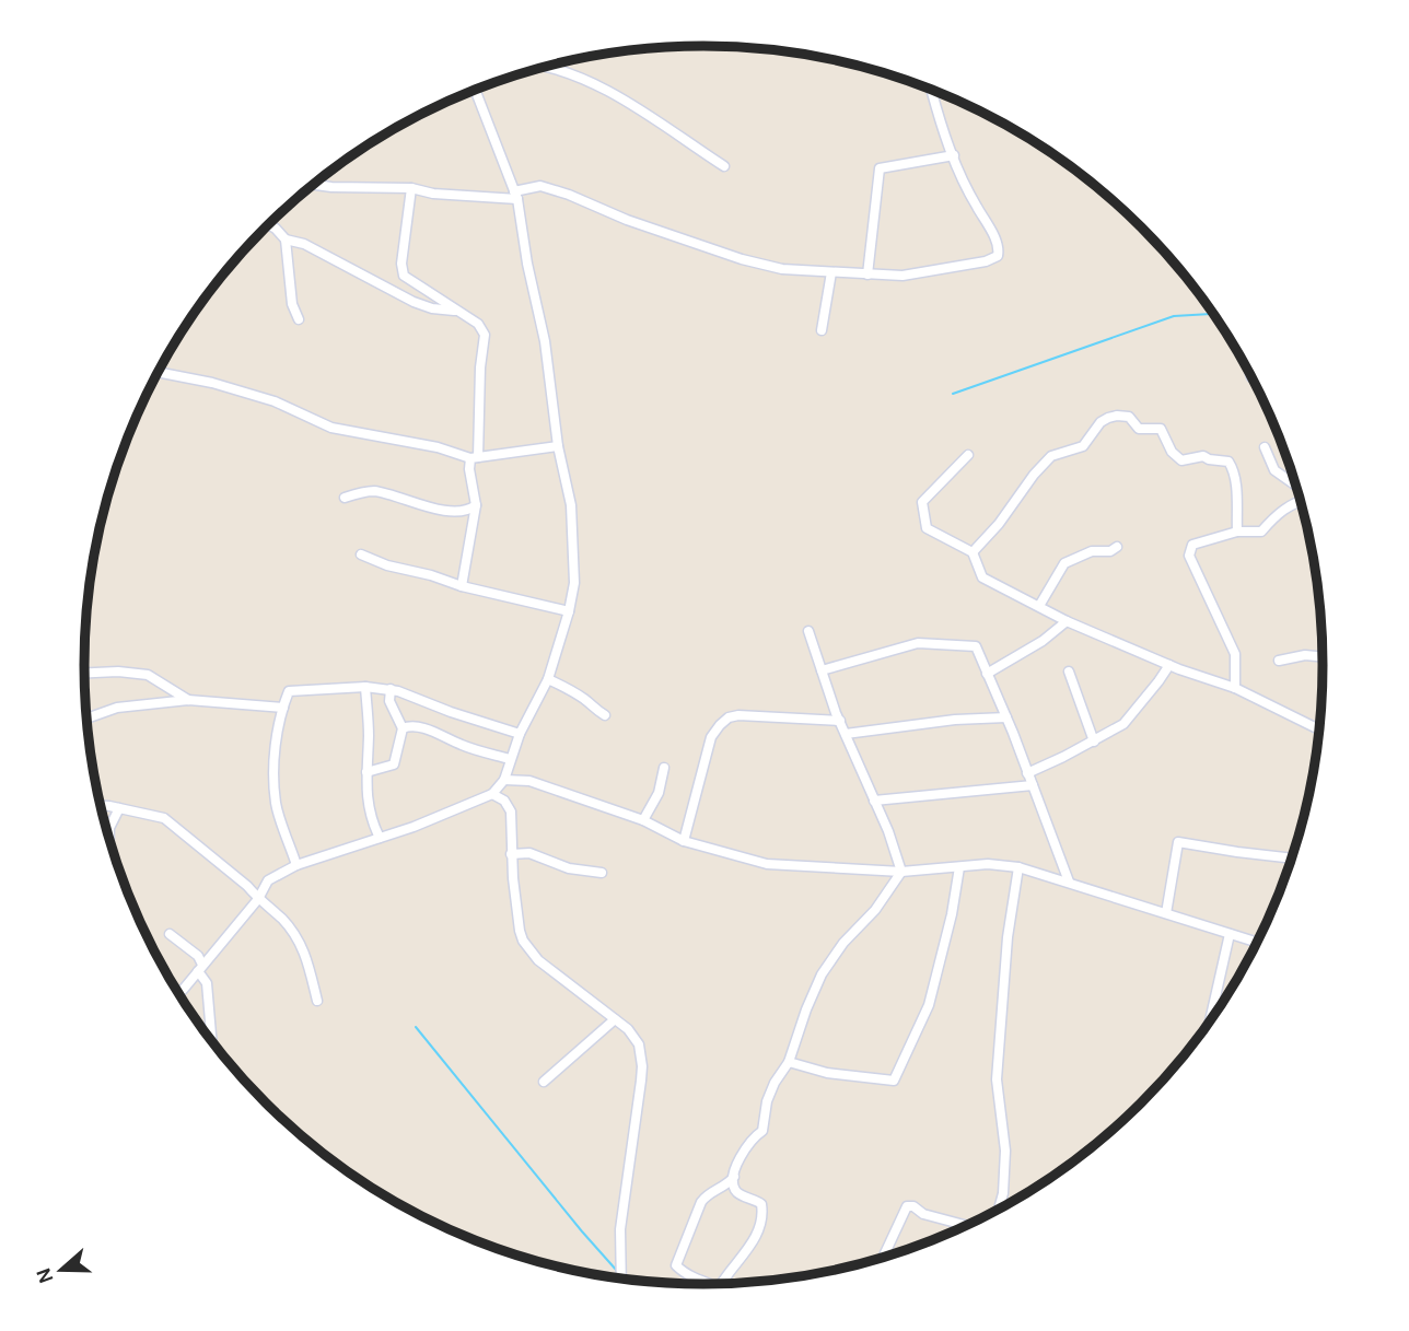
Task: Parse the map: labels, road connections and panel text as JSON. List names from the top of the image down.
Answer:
{
  "north": "left"
}
